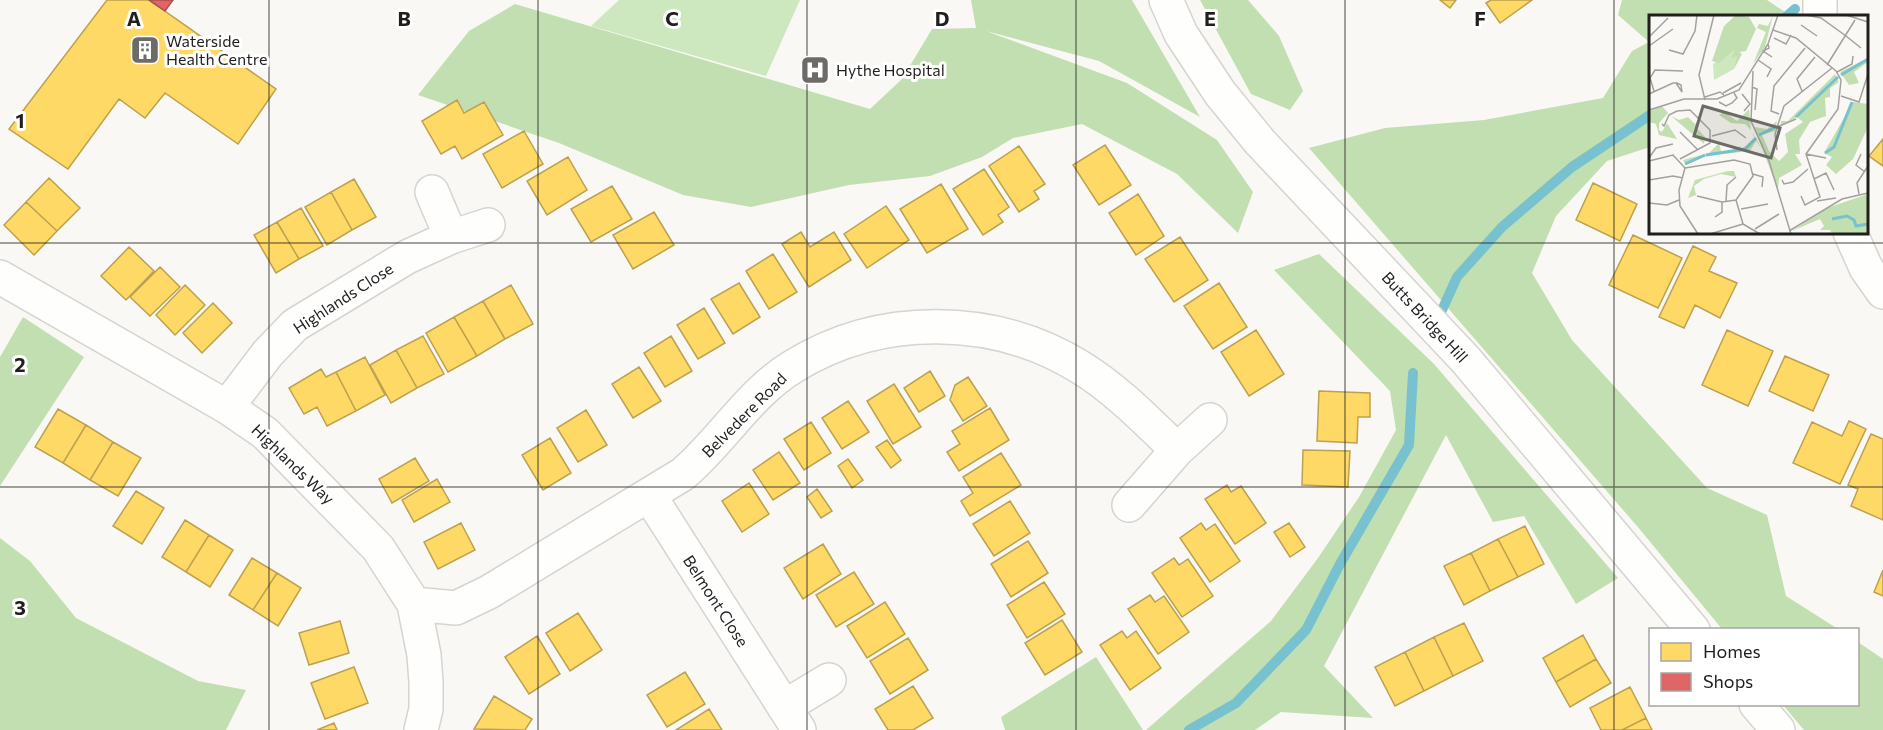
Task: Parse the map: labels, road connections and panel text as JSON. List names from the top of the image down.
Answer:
{
  "streets": {
    "street": [
      "Highlands Close",
      "Butts Bridge Hill",
      "Belvedere Road",
      "Highlands Way",
      "Belmont Close"
    ]
  },
  "crossings": [
    ["Highlands Close", "Highlands Way"],
    ["Belvedere Road", "Highlands Way"],
    ["Belvedere Road", "Belmont Close"]
  ],
  "places": {
    "building": ["Waterside Health Centre"],
    "hospital": ["Hythe Hospital"]
  },
  "legend": ["Homes", "Shops"],
  "grid": {
    "columns": [
      "A",
      "B",
      "C",
      "D",
      "E",
      "F"
    ],
    "rows": ["1", "2", "3"]
  }
}
